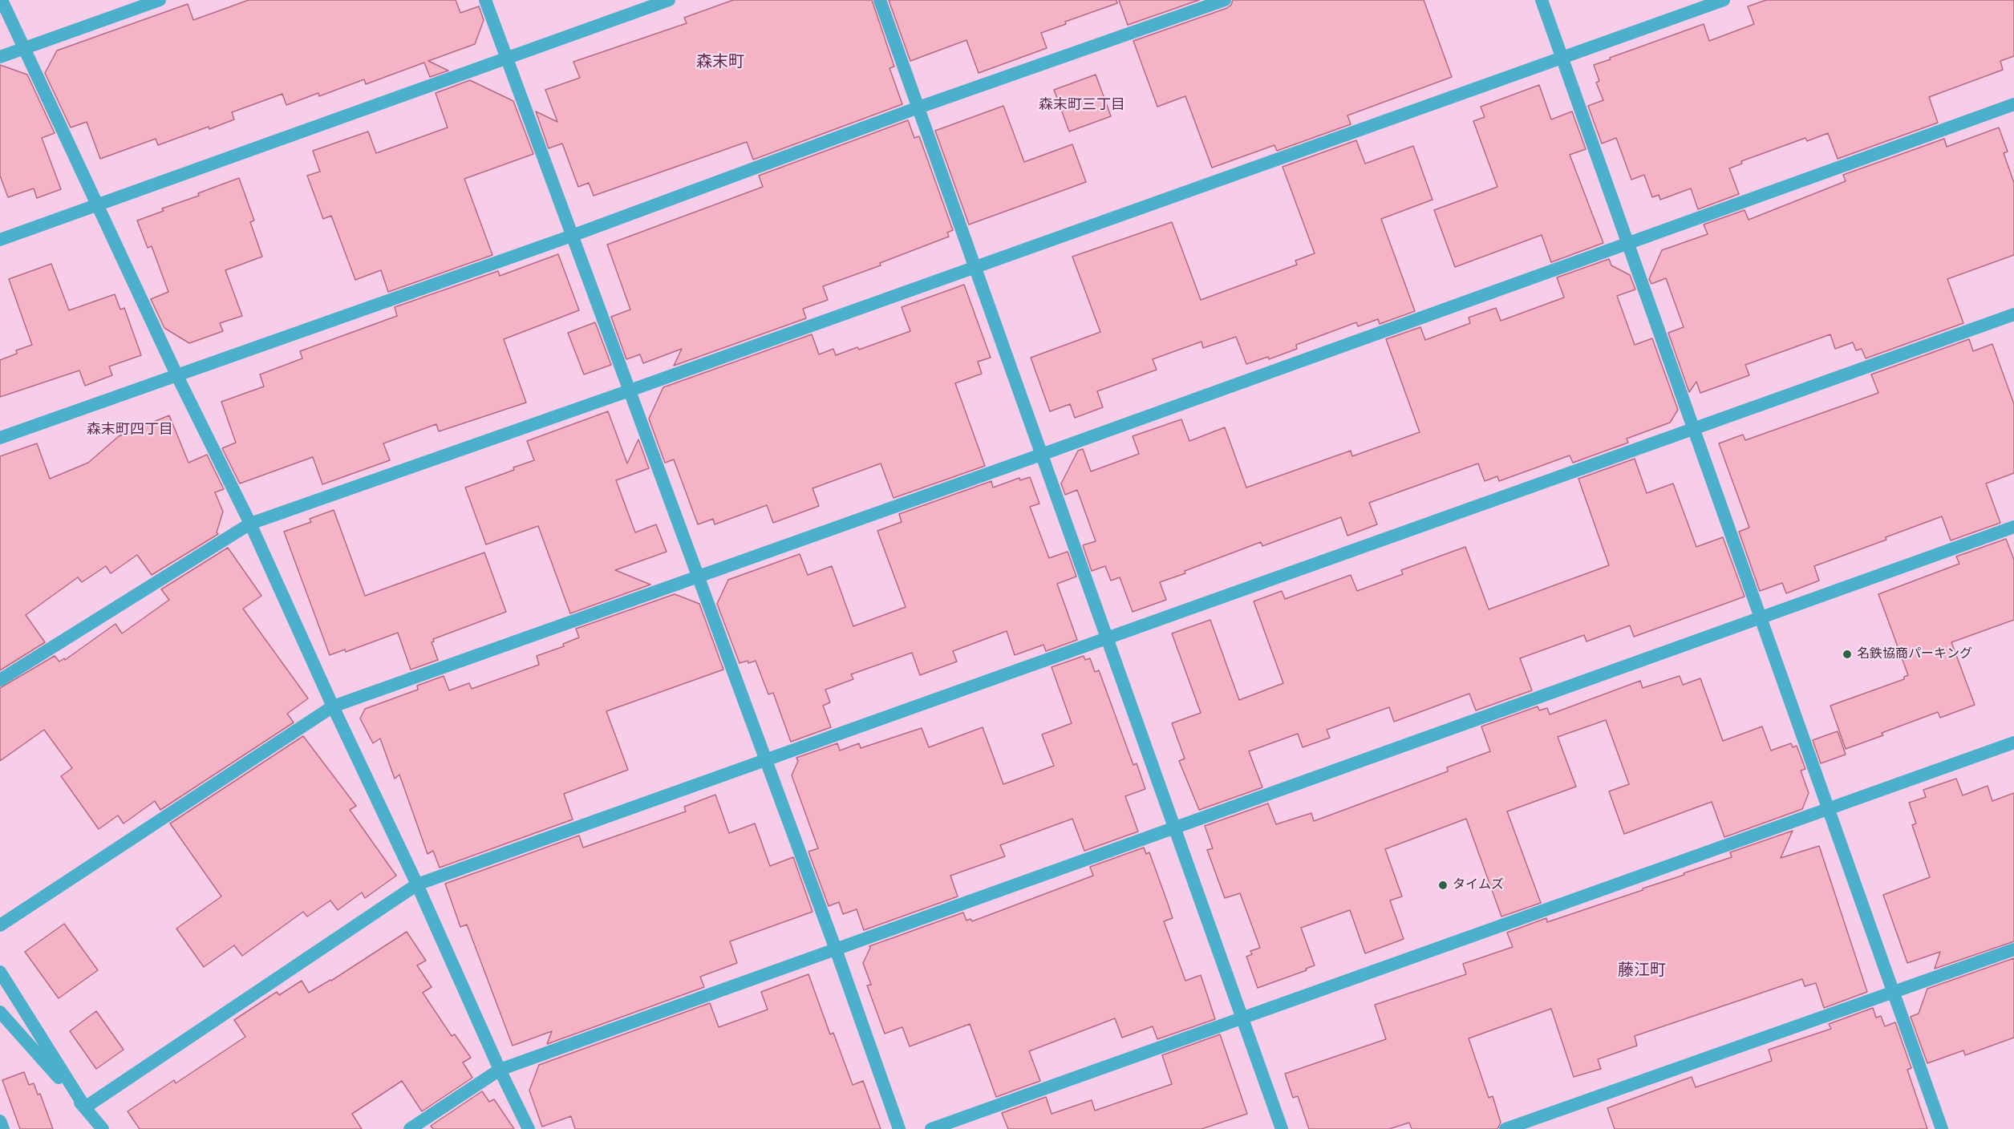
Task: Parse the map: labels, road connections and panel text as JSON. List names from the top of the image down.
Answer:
{
  "districts": [
    "森末町",
    "森末町三丁目",
    "森末町四丁目",
    "藤江町"
  ],
  "places": ["名鉄協商パーキング", "タイムズ"]
}
